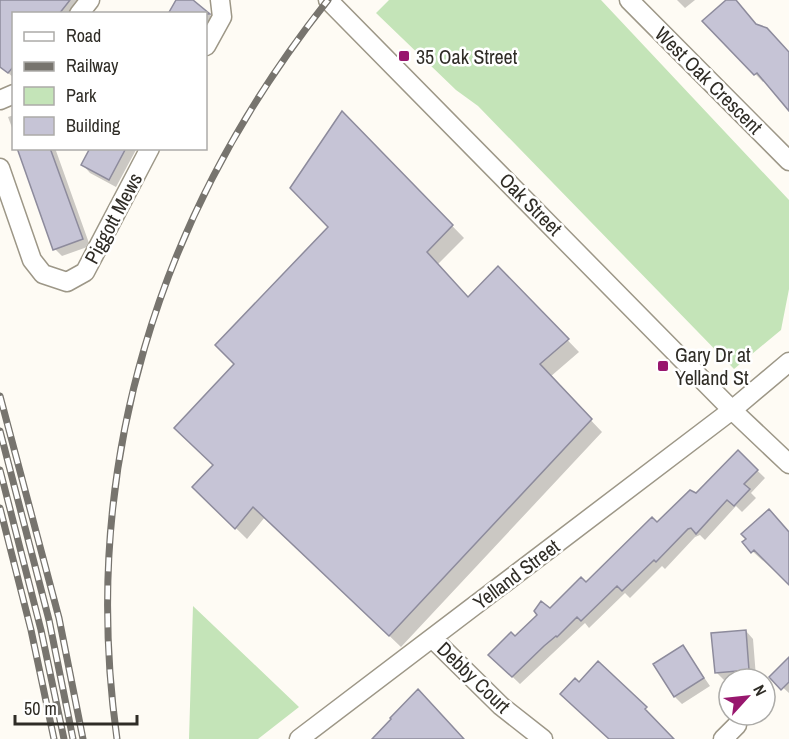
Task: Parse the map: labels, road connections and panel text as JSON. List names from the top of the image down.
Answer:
{
  "streets": {
    "street": [
      "West Oak Crescent",
      "Oak Street",
      "Piggott Mews",
      "Yelland Street",
      "Debby Court"
    ]
  },
  "crossings": [
    ["Oak Street", "Yelland Street"],
    ["Yelland Street", "Debby Court"]
  ],
  "places": {
    "transit": ["35 Oak Street", "Gary Dr at Yelland St"]
  },
  "legend": [
    "Road",
    "Railway",
    "Park",
    "Building"
  ],
  "scale_bar": "50 m",
  "north": "top right"
}
